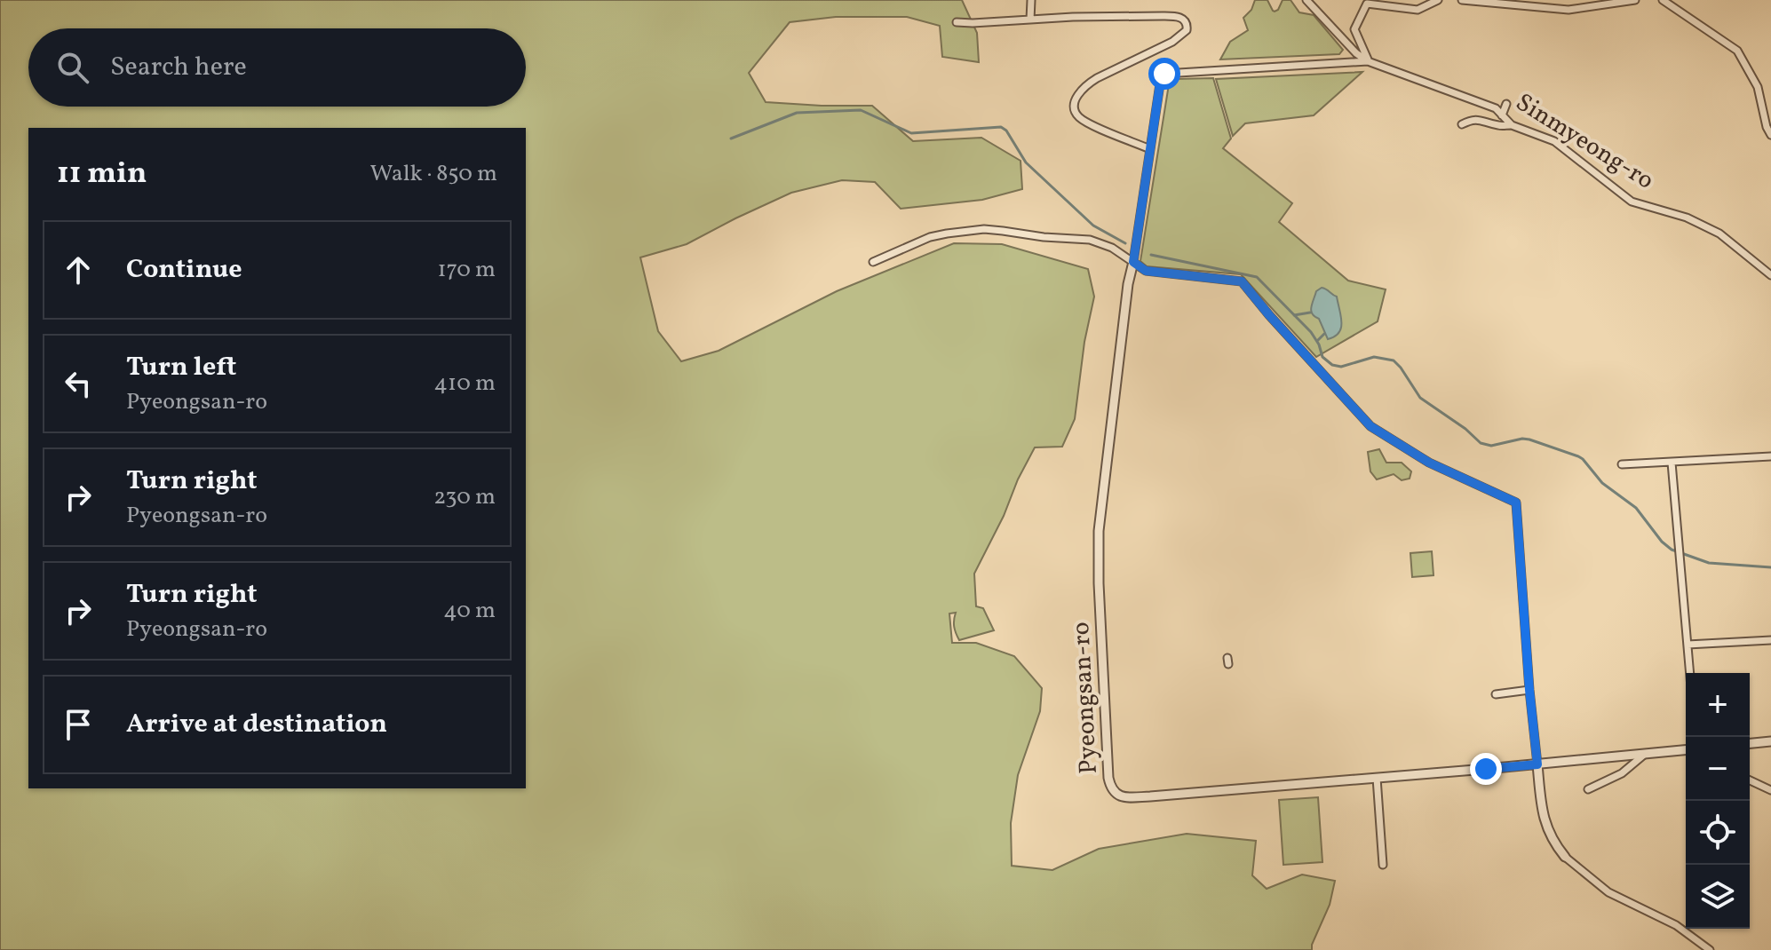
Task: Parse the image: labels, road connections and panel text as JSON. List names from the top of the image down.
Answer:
{
  "streets": {
    "street": ["Sinmyeong-ro", "Pyeongsan-ro"]
  },
  "page": {
    "search": "Search here",
    "heading": ["11 min", "Walk · 850 m"],
    "list": [
      ["Continue", "170 m"],
      ["Turn left", "Pyeongsan-ro", "410 m"],
      ["Turn right", "Pyeongsan-ro", "230 m"],
      ["Turn right", "Pyeongsan-ro", "40 m"],
      "Arrive at destination"
    ],
    "map_buttons": ["+", "−"]
  }
}
